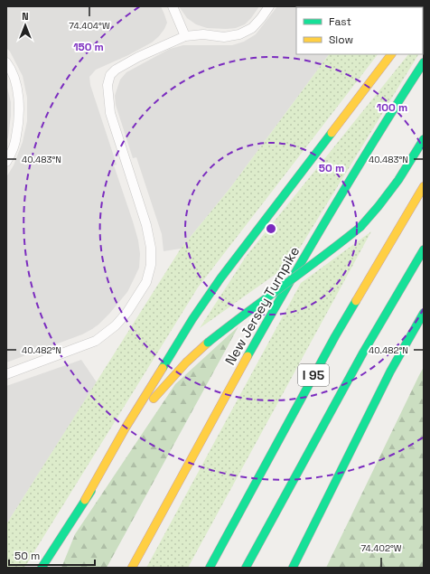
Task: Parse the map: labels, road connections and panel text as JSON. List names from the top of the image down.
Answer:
{
  "streets": {
    "highway": ["New Jersey Turnpike", "I 95"]
  },
  "legend": ["Fast", "Slow"],
  "scale_bar": "50 m",
  "north": "top",
  "coordinates": [
    "74.404°W",
    "40.483°N",
    "40.482°N",
    "74.402°W"
  ],
  "rings": ["150 m", "100 m", "50 m"]
}
